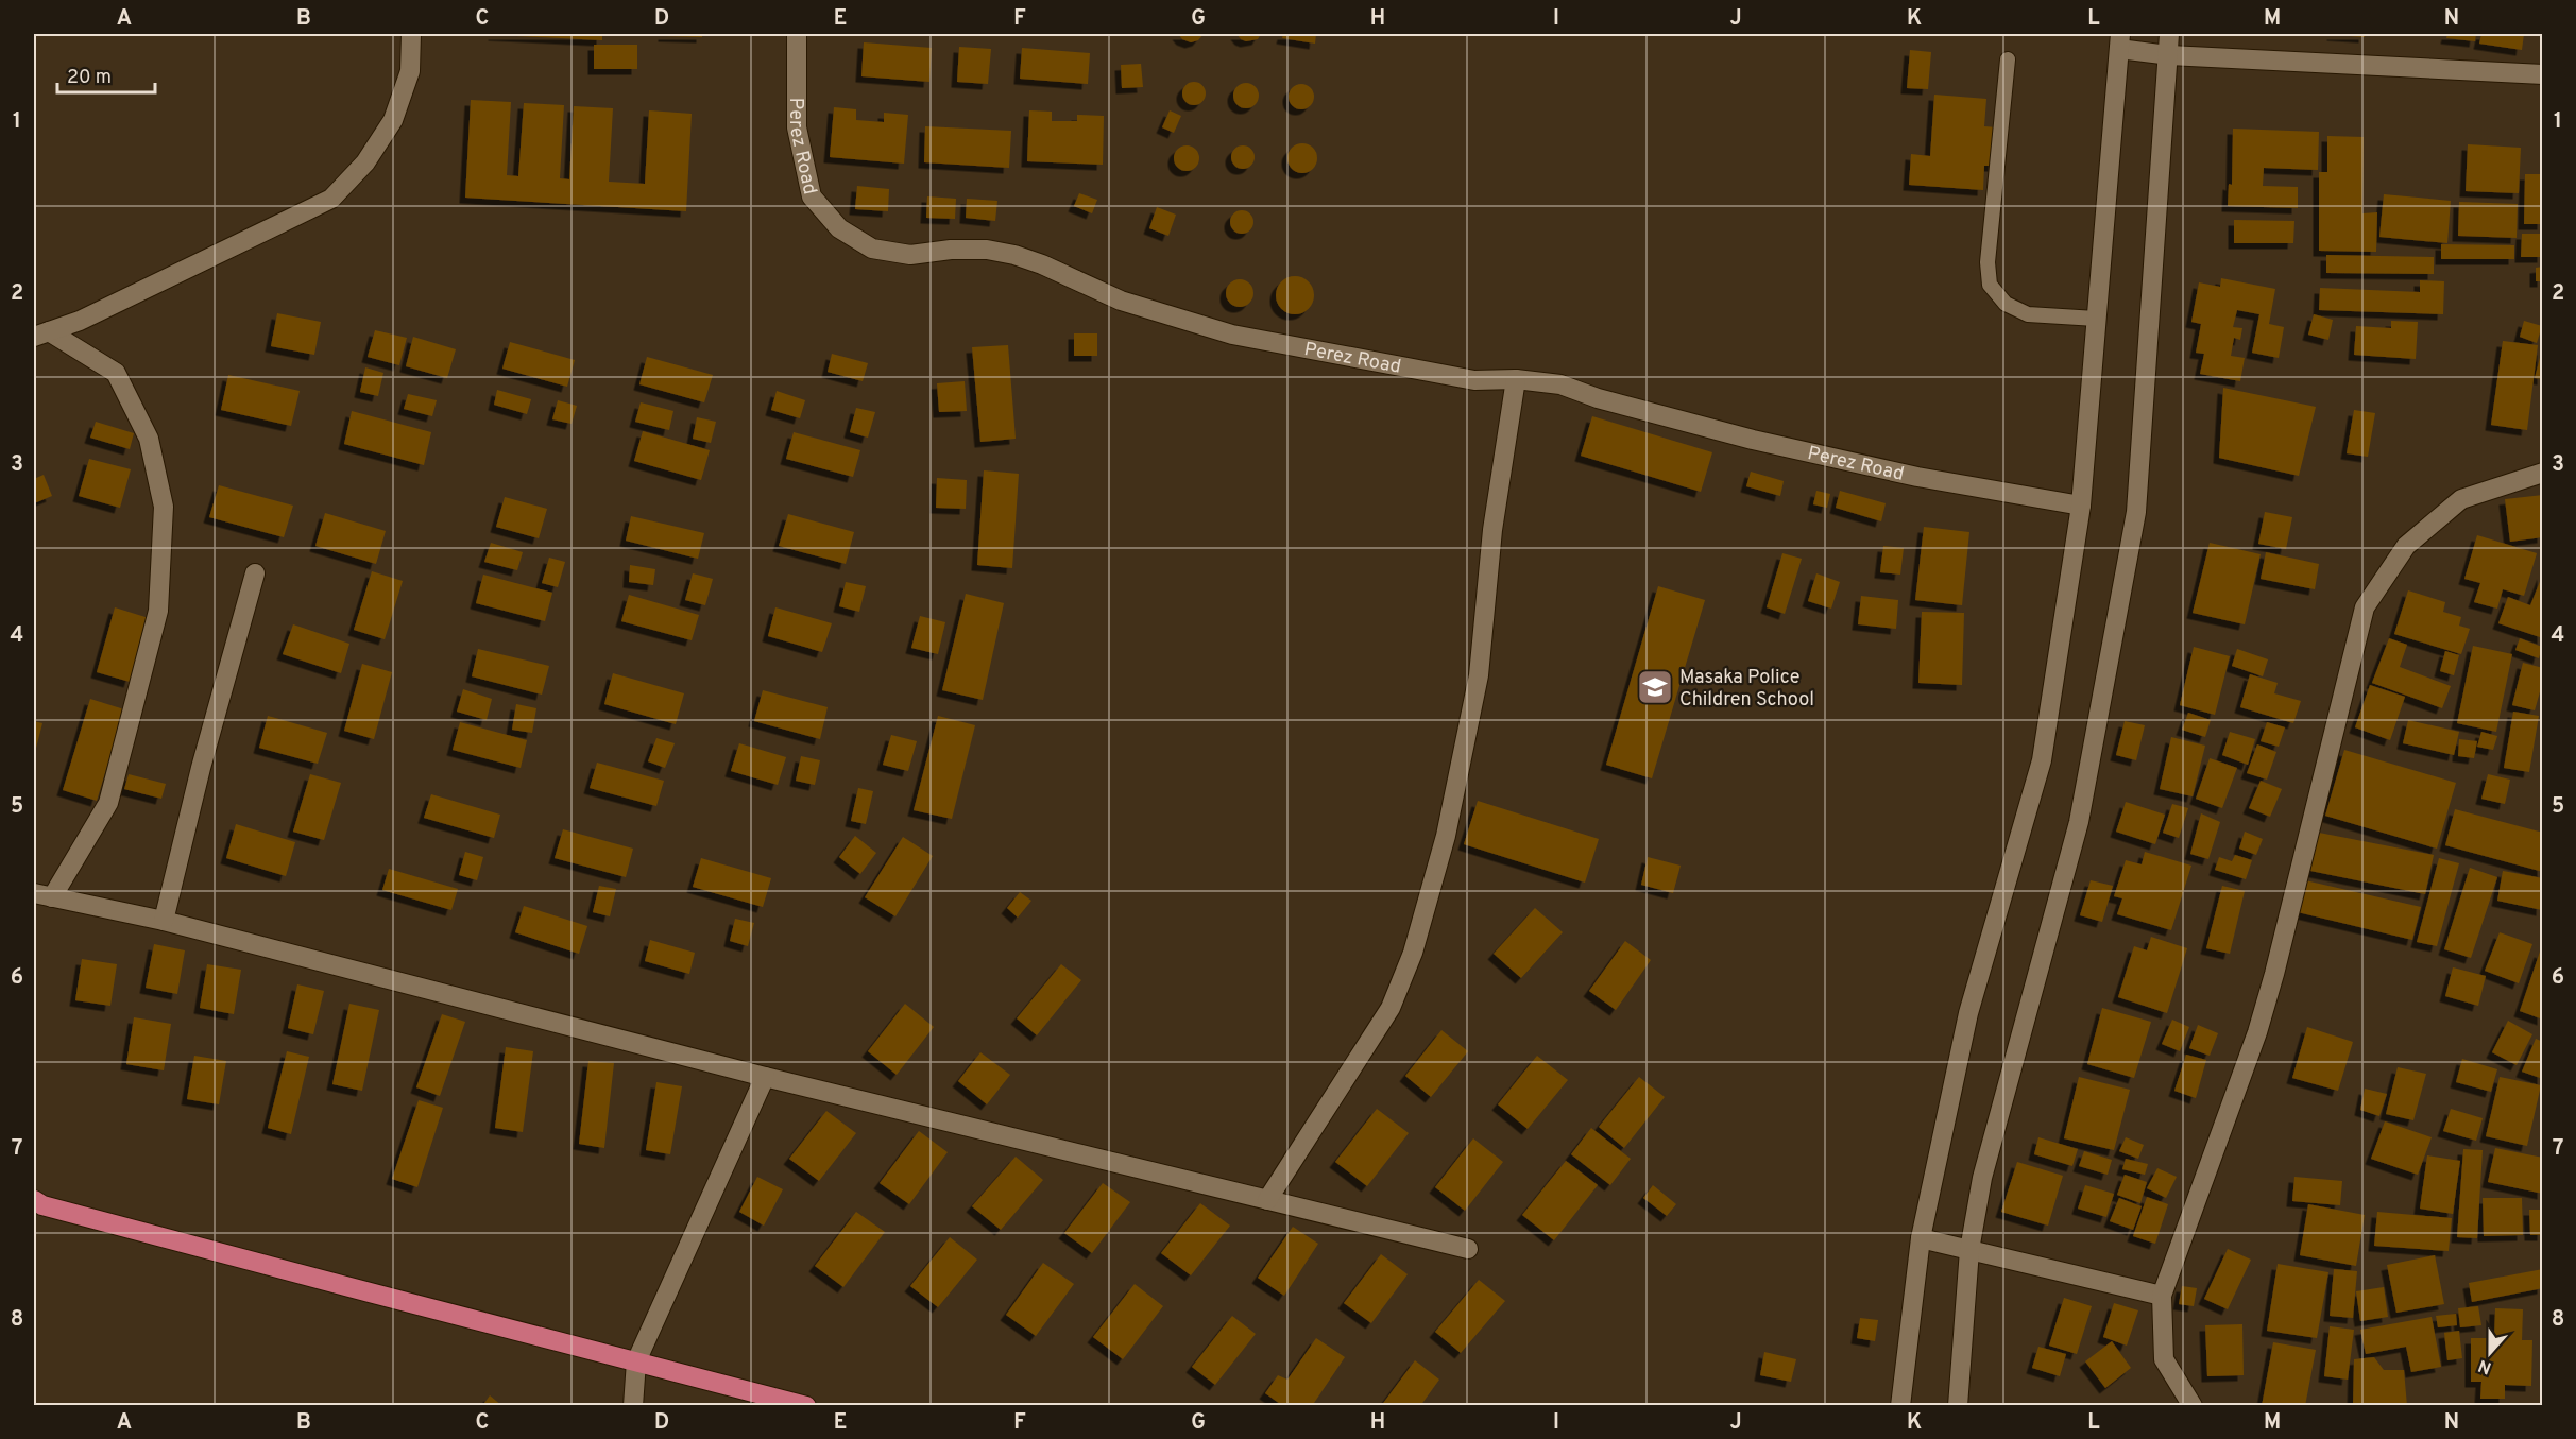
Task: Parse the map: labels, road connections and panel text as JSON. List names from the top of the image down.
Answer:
{
  "streets": {
    "street": ["Perez Road"]
  },
  "places": {
    "school or university": ["Masaka Police Children School"]
  },
  "scale_bar": "20 m",
  "north": "bottom",
  "grid": {
    "columns": [
      "A",
      "B",
      "C",
      "D",
      "E",
      "F",
      "G",
      "H",
      "I",
      "J",
      "K",
      "L",
      "M",
      "N"
    ],
    "rows": [
      "1",
      "2",
      "3",
      "4",
      "5",
      "6",
      "7",
      "8"
    ]
  }
}
